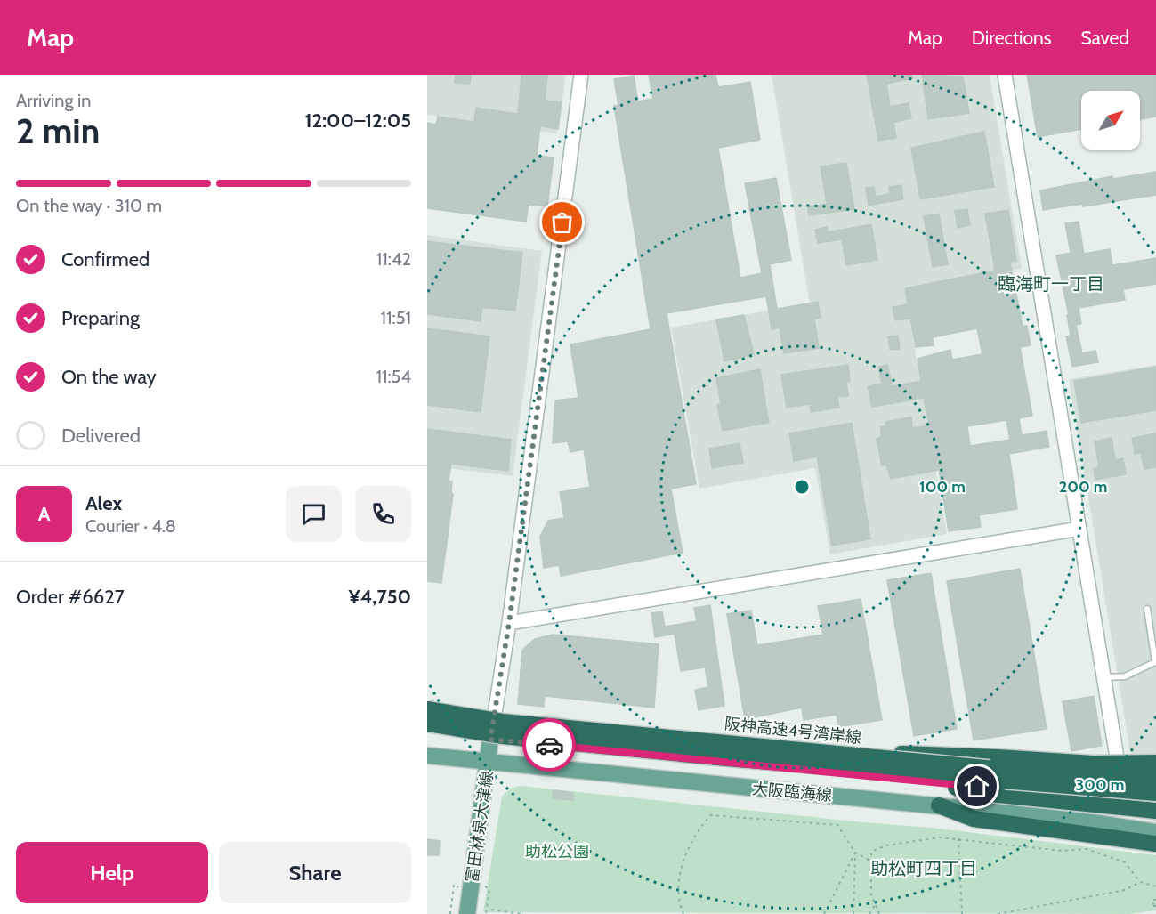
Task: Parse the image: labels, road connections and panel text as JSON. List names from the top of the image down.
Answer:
{
  "streets": {
    "highway": ["阪神高速4号湾岸線"],
    "main road": ["大阪臨海線", "富田林泉大津線"]
  },
  "crossings": [
    ["大阪臨海線", "富田林泉大津線"]
  ],
  "districts": ["臨海町一丁目", "助松町四丁目"],
  "parks": ["助松公園"],
  "north": "top right",
  "page": {
    "header": "Map",
    "nav": ["Map", "Directions", "Saved"],
    "heading": ["2 min", "Arriving in", "12:00–12:05"],
    "panel": [
      "Alex",
      "Courier · 4.8",
      "Order #6627",
      "¥4,750"
    ],
    "bar": "On the way · 310 m",
    "list": [
      ["Confirmed", "11:42"],
      ["Preparing", "11:51"],
      ["On the way", "11:54"],
      "Delivered"
    ],
    "round": "A",
    "buttons": ["Help", "Share"]
  },
  "rings": ["100 m", "200 m", "300 m"]
}
